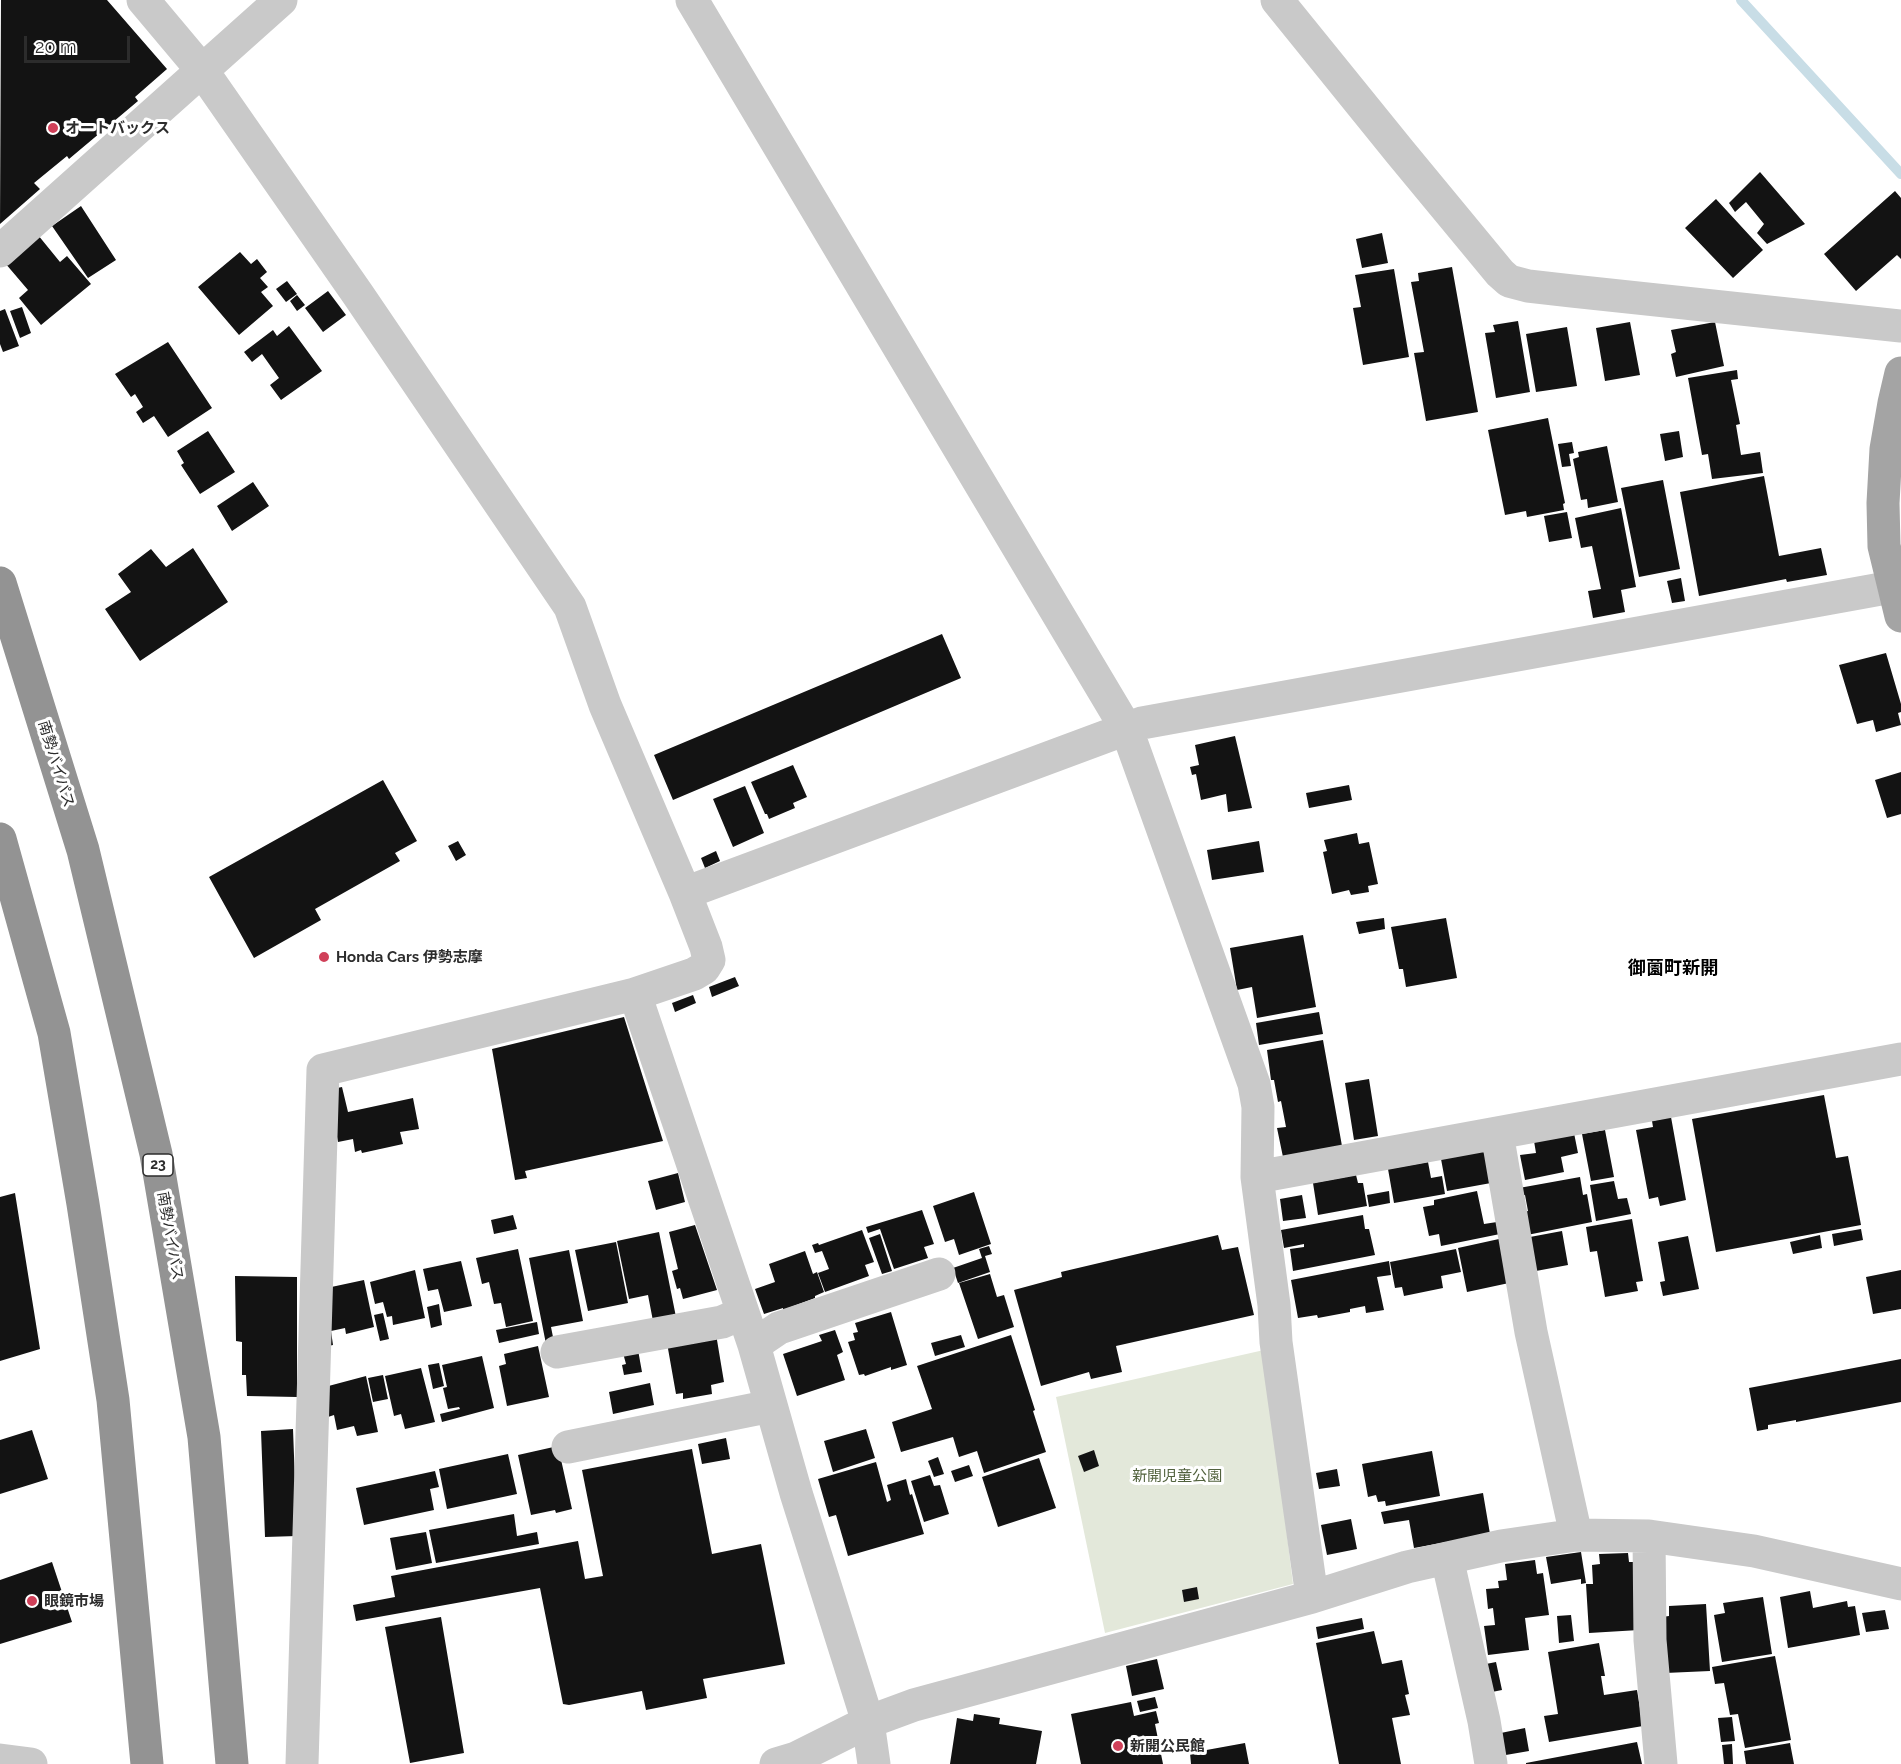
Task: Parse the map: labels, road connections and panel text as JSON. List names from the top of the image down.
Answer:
{
  "streets": {
    "highway": ["南勢バイパス", "23"]
  },
  "districts": ["御薗町新開"],
  "parks": ["新開児童公園"],
  "places": [
    "オートバックス",
    "Honda Cars 伊勢志摩",
    "眼鏡市場",
    "新開公民館"
  ],
  "scale_bar": "20 m"
}
